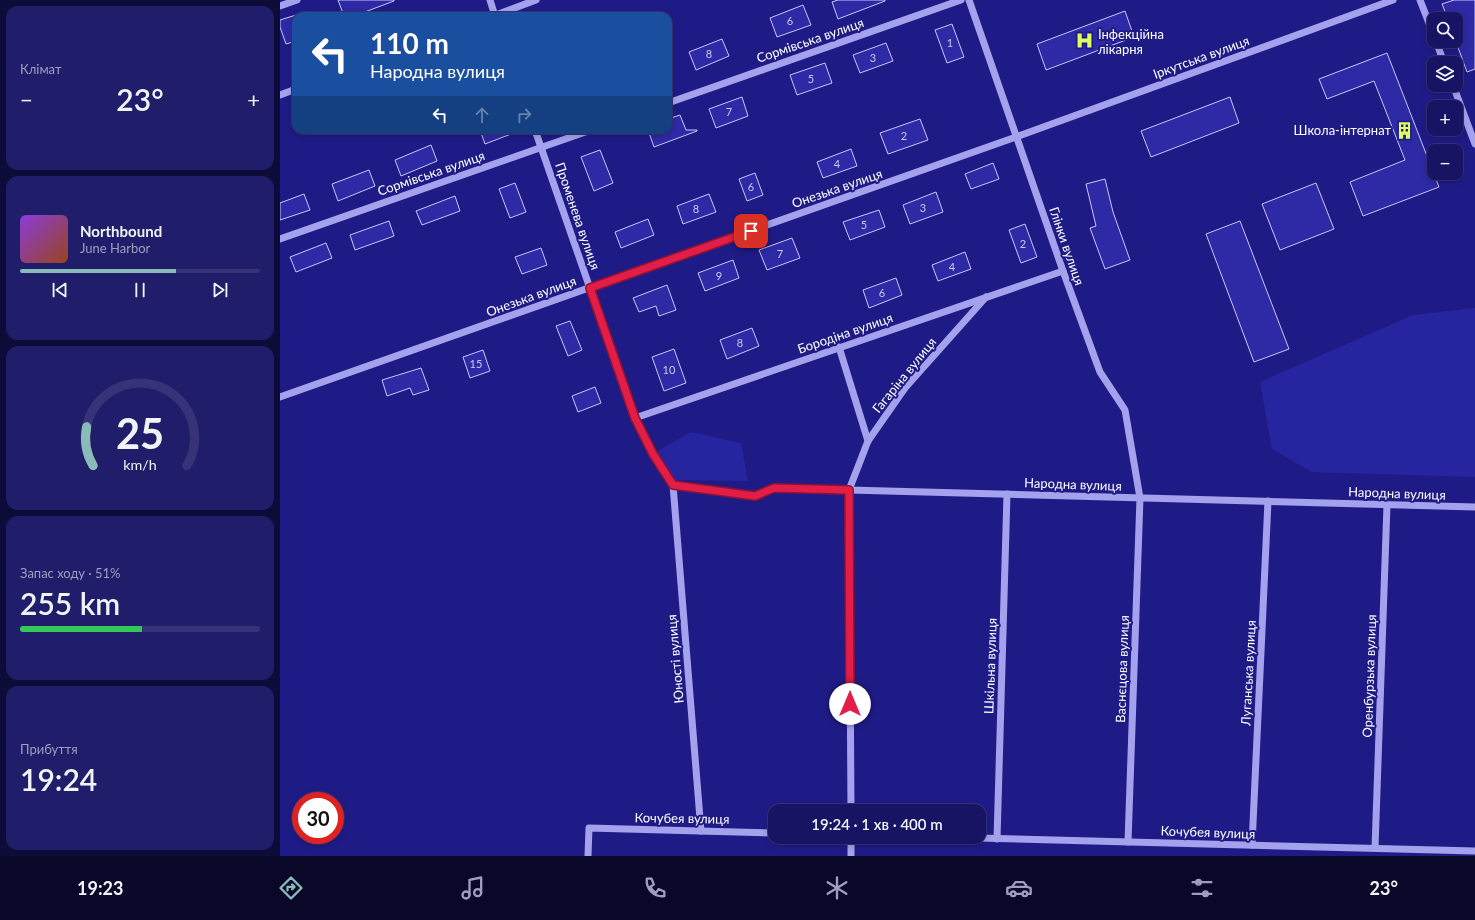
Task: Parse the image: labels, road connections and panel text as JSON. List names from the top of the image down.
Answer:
{
  "streets": {
    "street": [
      "Сормівська вулиця",
      "Іркутська вулиця",
      "Онезька вулиця",
      "Променева вулиця",
      "Глінки вулиця",
      "Бородіна вулиця",
      "Гагаріна вулиця",
      "Народна вулиця",
      "Юності вулиця",
      "Шкільна вулиця",
      "Васнєцова вулиця",
      "Луганська вулиця",
      "Оренбурзька вулиця",
      "Кочубея вулиця"
    ]
  },
  "crossings": [
    ["Сормівська вулиця", "Променева вулиця"],
    ["Іркутська вулиця", "Онезька вулиця"],
    ["Іркутська вулиця", "Глінки вулиця"],
    ["Онезька вулиця", "Променева вулиця"],
    ["Онезька вулиця", "Глінки вулиця"],
    ["Променева вулиця", "Бородіна вулиця"],
    ["Променева вулиця", "Народна вулиця"],
    ["Променева вулиця", "Юності вулиця"],
    ["Глінки вулиця", "Бородіна вулиця"],
    ["Глінки вулиця", "Народна вулиця"],
    ["Глінки вулиця", "Васнєцова вулиця"],
    ["Бородіна вулиця", "Гагаріна вулиця"],
    ["Гагаріна вулиця", "Народна вулиця"],
    ["Народна вулиця", "Юності вулиця"],
    ["Народна вулиця", "Шкільна вулиця"],
    ["Народна вулиця", "Васнєцова вулиця"],
    ["Народна вулиця", "Луганська вулиця"],
    ["Народна вулиця", "Оренбурзька вулиця"],
    ["Юності вулиця", "Кочубея вулиця"],
    ["Шкільна вулиця", "Кочубея вулиця"],
    ["Васнєцова вулиця", "Кочубея вулиця"],
    ["Луганська вулиця", "Кочубея вулиця"],
    ["Оренбурзька вулиця", "Кочубея вулиця"]
  ],
  "places": {
    "hospital": ["Інфекційна лікарня"],
    "building": ["Школа-інтернат"]
  },
  "house_numbers": [
    "6",
    "1",
    "8",
    "3",
    "5",
    "7",
    "2",
    "4",
    "6",
    "3",
    "8",
    "5",
    "2",
    "7",
    "4",
    "9",
    "6",
    "8",
    "15",
    "10"
  ],
  "page": {
    "tile": [
      "Клімат",
      ["Запас ходу · 51%", "255 km"],
      ["Прибуття", "19:24"]
    ],
    "map_buttons": ["+", "−"],
    "turn": ["110 m", "Народна вулиця"],
    "heat": ["−", "23°", "+"],
    "song": ["Northbound", "June Harbor"],
    "limit": "30",
    "trip": "19:24 · 1 хв · 400 m",
    "tabs": ["19:23", "23°"],
    "gauge": ["25", "km/h"]
  }
}
